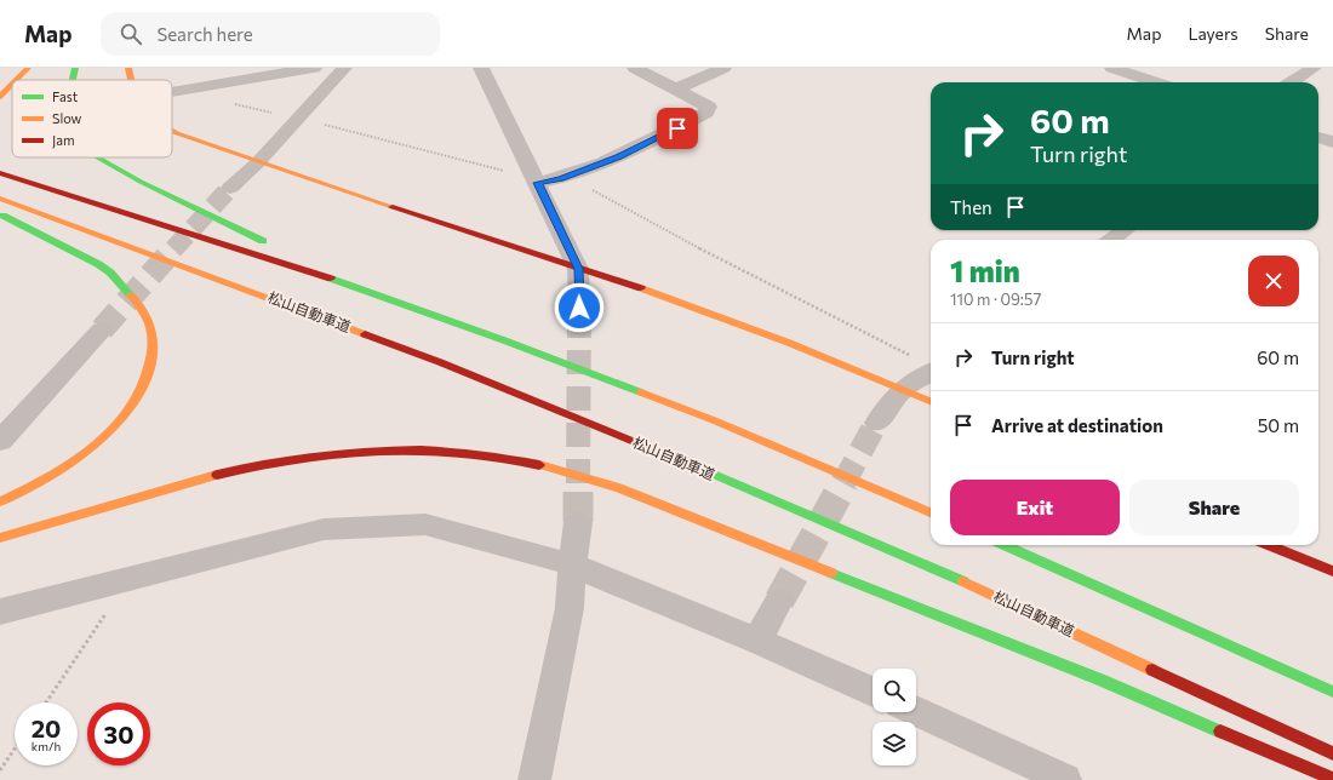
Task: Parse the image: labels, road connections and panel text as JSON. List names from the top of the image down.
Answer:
{
  "streets": {
    "main road": ["松山自動車道"]
  },
  "legend": ["Fast", "Slow", "Jam"],
  "page": {
    "header": "Map",
    "search": "Search here",
    "nav": ["Map", "Layers", "Share"],
    "turn": ["60 m", "Turn right"],
    "then": "Then",
    "heading": ["1 min", "110 m · 09:57"],
    "list": [
      {
        "name": "Turn right",
        "value": "60 m"
      },
      {
        "name": "Arrive at destination",
        "value": "50 m"
      }
    ],
    "buttons": ["Exit", "Share"],
    "speed": "20 km/h",
    "limit": "30"
  }
}
